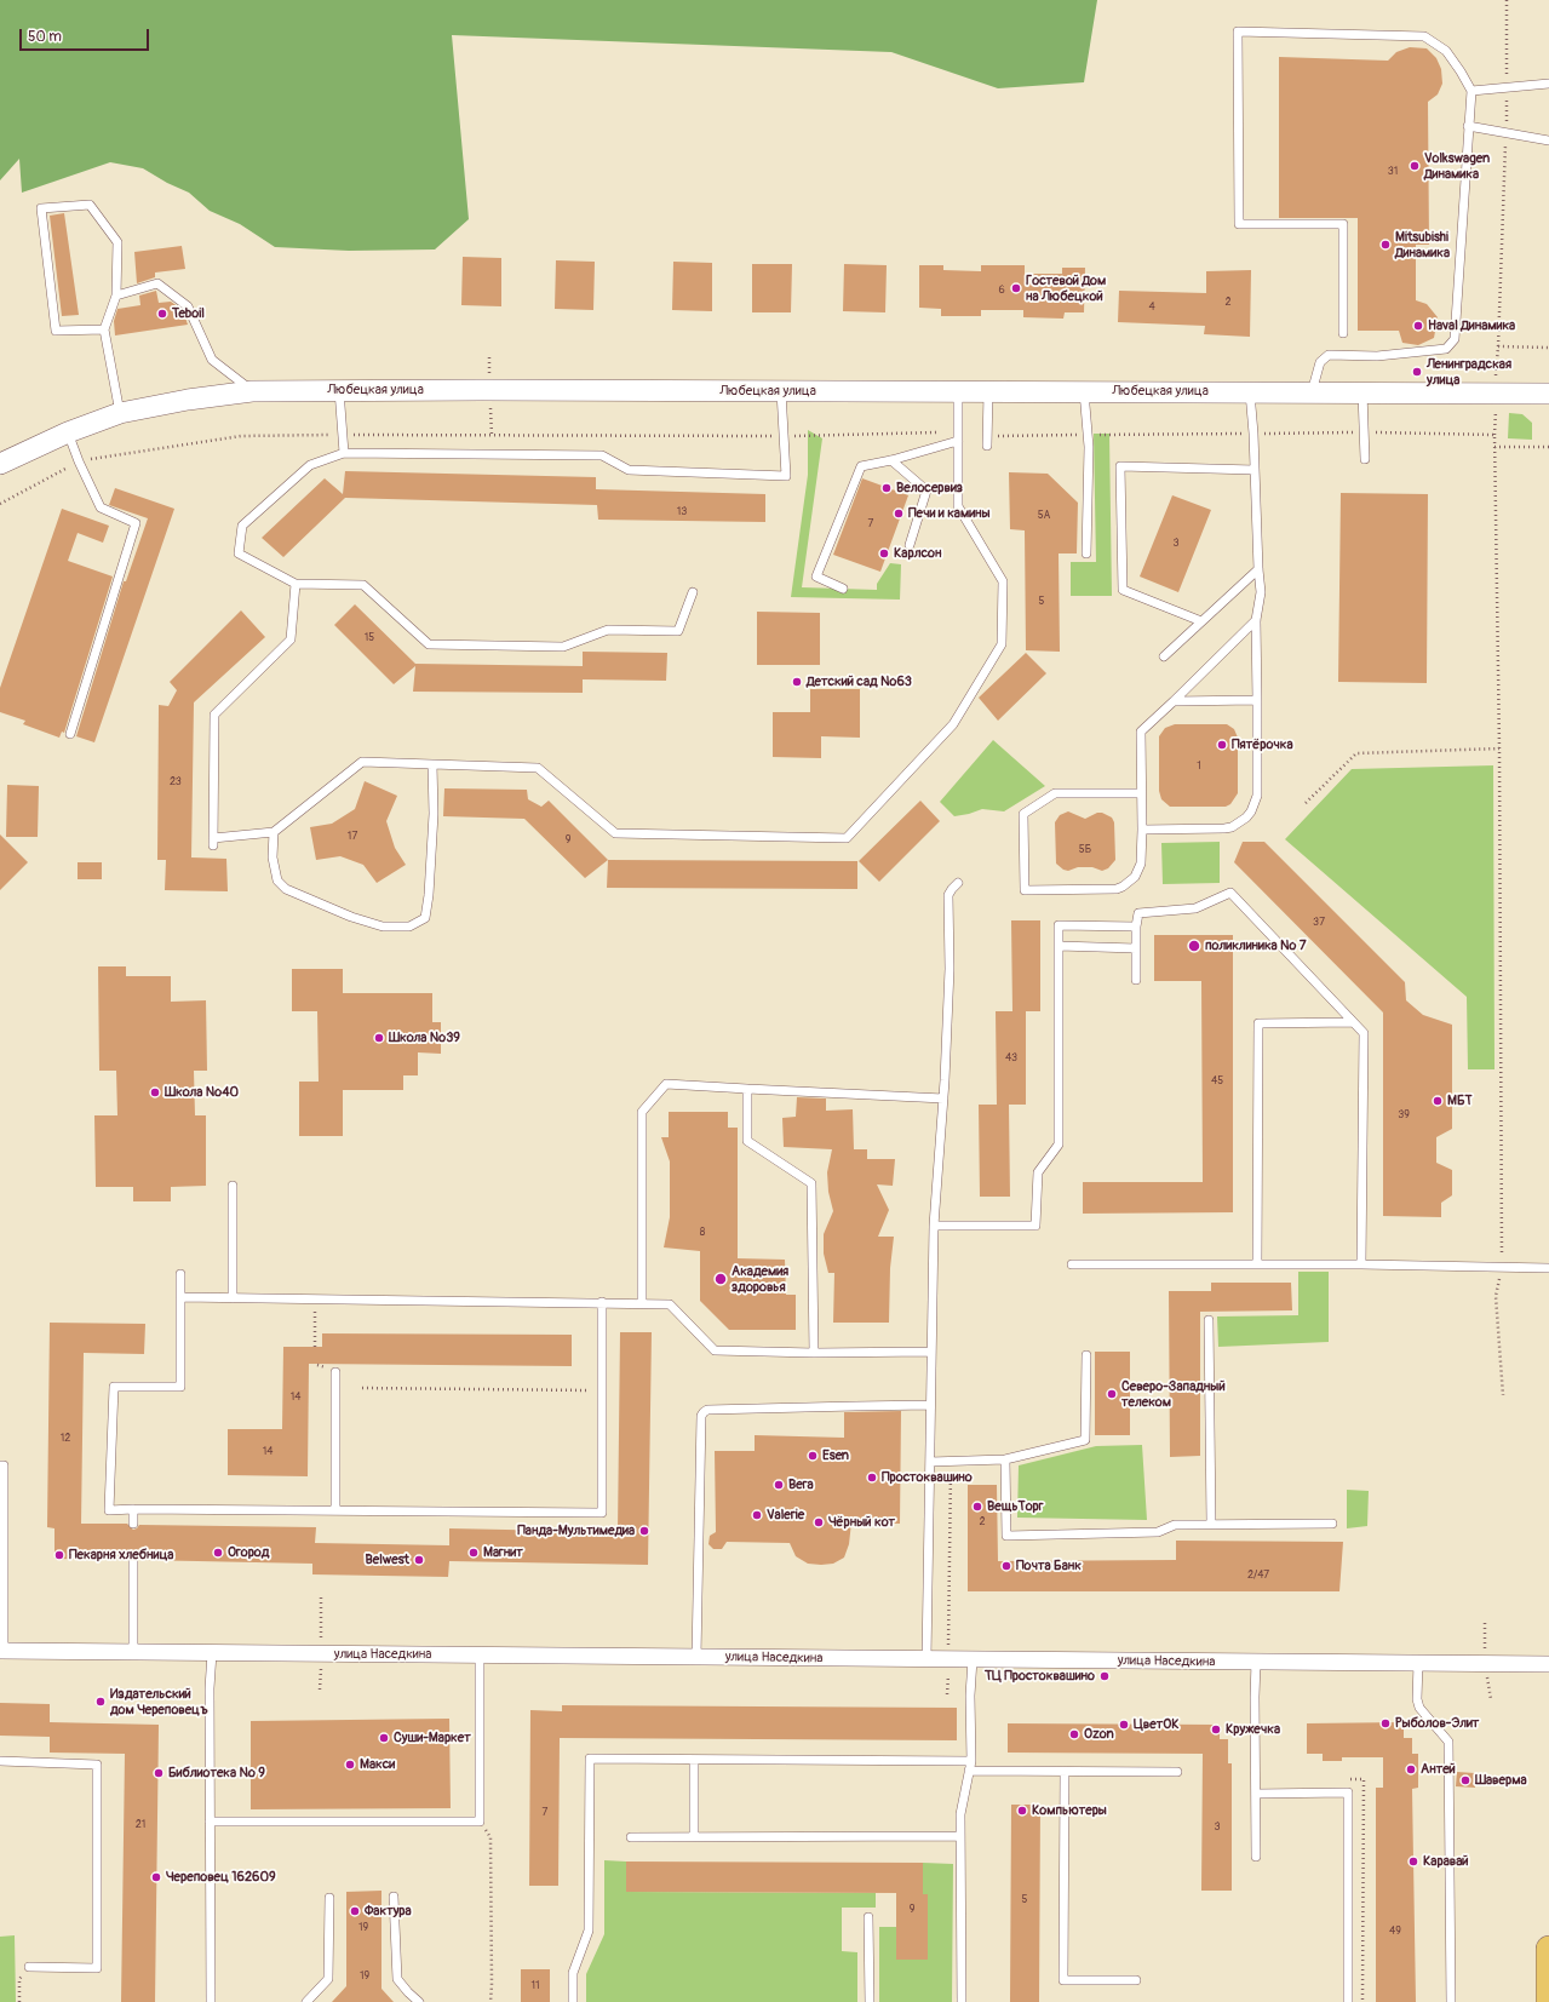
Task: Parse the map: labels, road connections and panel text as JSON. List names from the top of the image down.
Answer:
{
  "streets": {
    "street": ["Любецкая улица", "улица Наседкина"]
  },
  "places": [
    "Volkswagen Динамика",
    "Mitsubishi Динамика",
    "Гостевой Дом на Любецкой",
    "Teboil",
    "Haval Динамика",
    "Ленинградская улица",
    "Велосервиз",
    "Печи и камины",
    "Карлсон",
    "Детский сад №63",
    "Пятёрочка",
    "поликлиника № 7",
    "Школа №39",
    "Школа №40",
    "МБТ",
    "Академия здоровья",
    "Северо-Западный телеком",
    "Esen",
    "Простоквашино",
    "Вега",
    "ВещьТорг",
    "Valerie",
    "Чёрный кот",
    "Панда-Мультимедиа",
    "Огород",
    "Магнит",
    "Пекарня хлебница",
    "Belwest",
    "Почта Банк",
    "ТЦ Простоквашино",
    "Издательский дом Череповецъ",
    "Рыболов-Элит",
    "ЦветОК",
    "Кружечка",
    "Ozon",
    "Суши-Маркет",
    "Макси",
    "Антей",
    "Библиотека № 9",
    "Шаверма",
    "Компьютеры",
    "Каравай",
    "Череповец 162609",
    "Фактура"
  ],
  "house_numbers": [
    "31",
    "6",
    "2",
    "4",
    "13",
    "5А",
    "7",
    "3",
    "5",
    "15",
    "1",
    "23",
    "17",
    "9",
    "5Б",
    "37",
    "43",
    "45",
    "39",
    "8",
    "14",
    "12",
    "14",
    "2",
    "2/47",
    "7",
    "21",
    "3",
    "5",
    "9",
    "19",
    "49",
    "19",
    "11"
  ],
  "scale_bar": "50 m"
}
